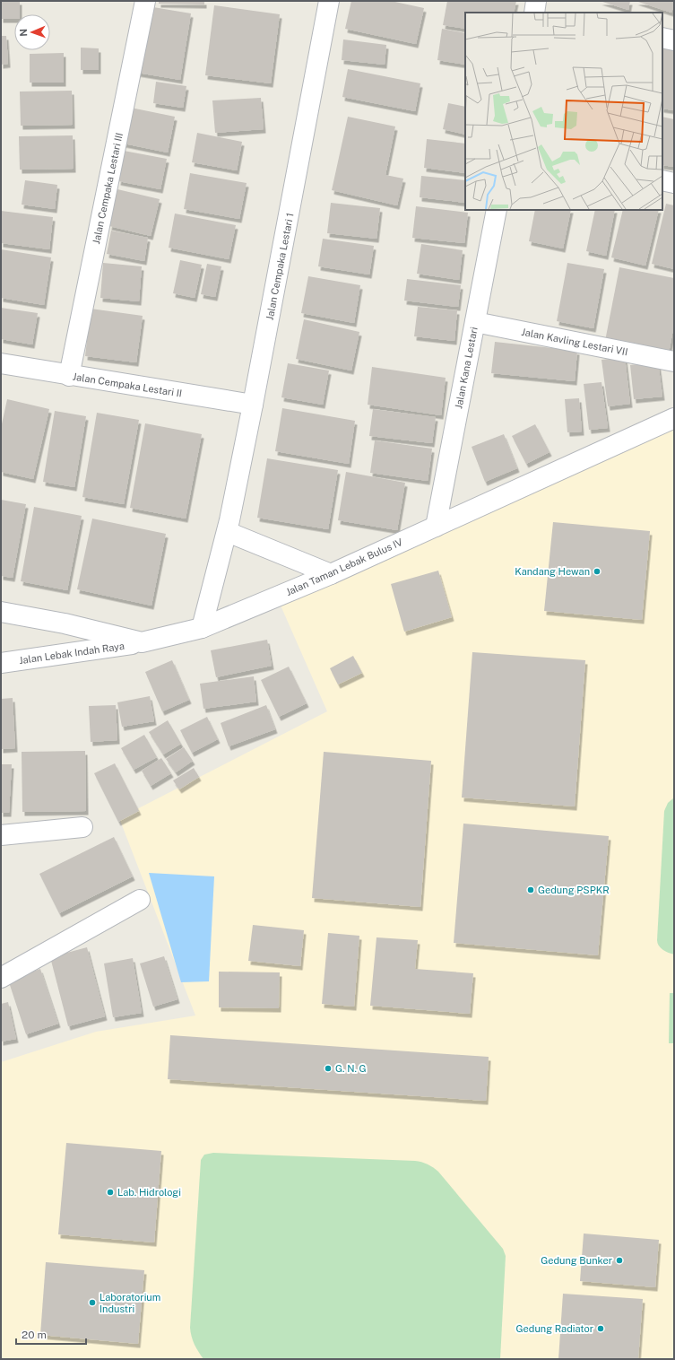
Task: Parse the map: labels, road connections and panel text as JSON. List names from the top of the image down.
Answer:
{
  "streets": {
    "street": [
      "Jalan Cempaka Lestari III",
      "Jalan Cempaka Lestari 1",
      "Jalan Kavling Lestari VII",
      "Jalan Kana Lestari",
      "Jalan Cempaka Lestari II",
      "Jalan Taman Lebak Bulus IV",
      "Jalan Lebak Indah Raya"
    ]
  },
  "crossings": [
    ["Jalan Cempaka Lestari III", "Jalan Cempaka Lestari II"],
    ["Jalan Cempaka Lestari 1", "Jalan Cempaka Lestari II"],
    ["Jalan Cempaka Lestari 1", "Jalan Taman Lebak Bulus IV"],
    ["Jalan Kavling Lestari VII", "Jalan Kana Lestari"],
    ["Jalan Kana Lestari", "Jalan Taman Lebak Bulus IV"],
    ["Jalan Taman Lebak Bulus IV", "Jalan Lebak Indah Raya"]
  ],
  "places": [
    "Kandang Hewan",
    "Gedung PSPKR",
    "G. N. G",
    "Lab. Hidrologi",
    "Gedung Bunker",
    "Laboratorium Industri",
    "Gedung Radiator"
  ],
  "scale_bar": "20 m",
  "north": "left"
}
